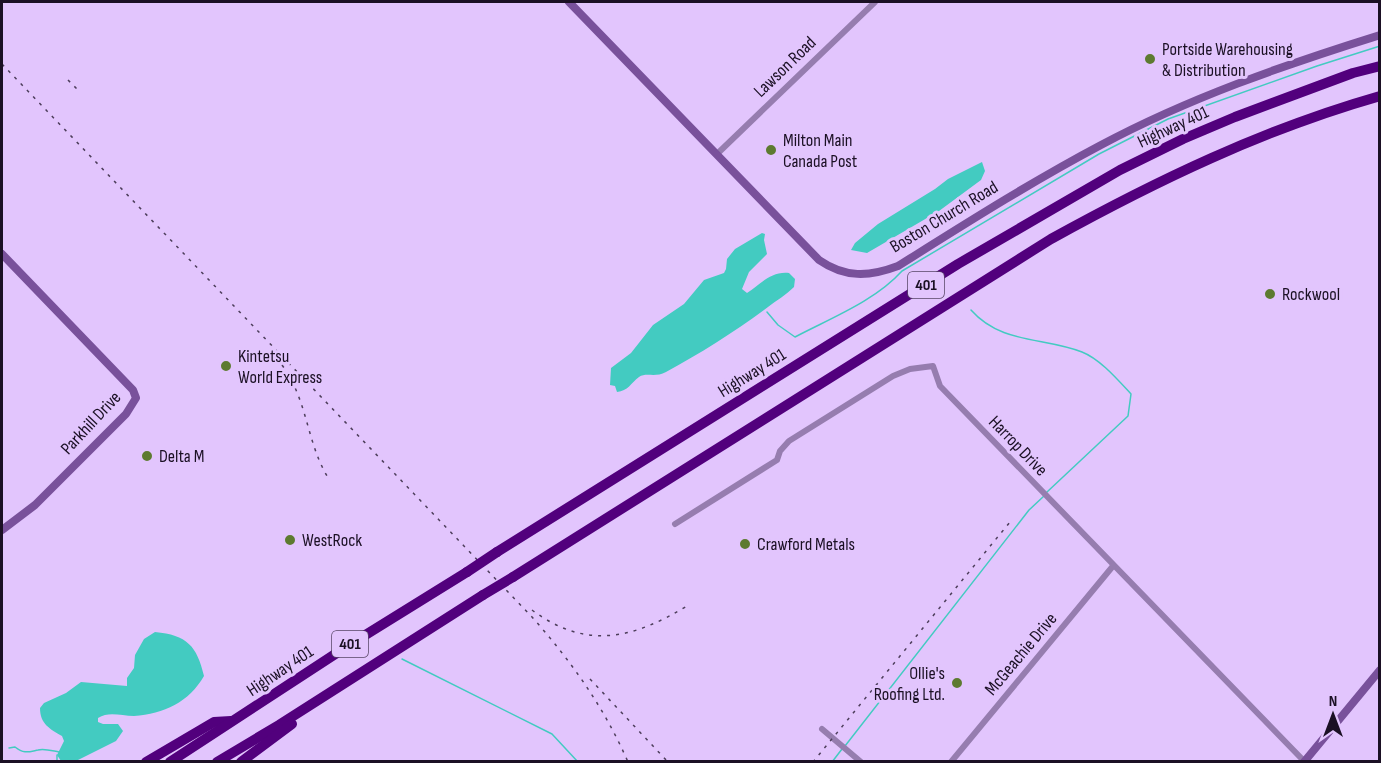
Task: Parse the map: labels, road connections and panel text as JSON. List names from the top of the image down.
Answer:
{
  "streets": {
    "highway": ["Highway 401", "401"],
    "street": [
      "Lawson Road",
      "Boston Church Road",
      "Parkhill Drive",
      "Harrop Drive",
      "McGeachie Drive"
    ]
  },
  "crossings": [
    ["Lawson Road", "Boston Church Road"],
    ["Harrop Drive", "McGeachie Drive"]
  ],
  "places": [
    "Portside Warehousing & Distribution",
    "Milton Main Canada Post",
    "Rockwool",
    "Kintetsu World Express",
    "Delta M",
    "WestRock",
    "Crawford Metals",
    "Ollie's Roofing Ltd."
  ],
  "north": "top"
}
